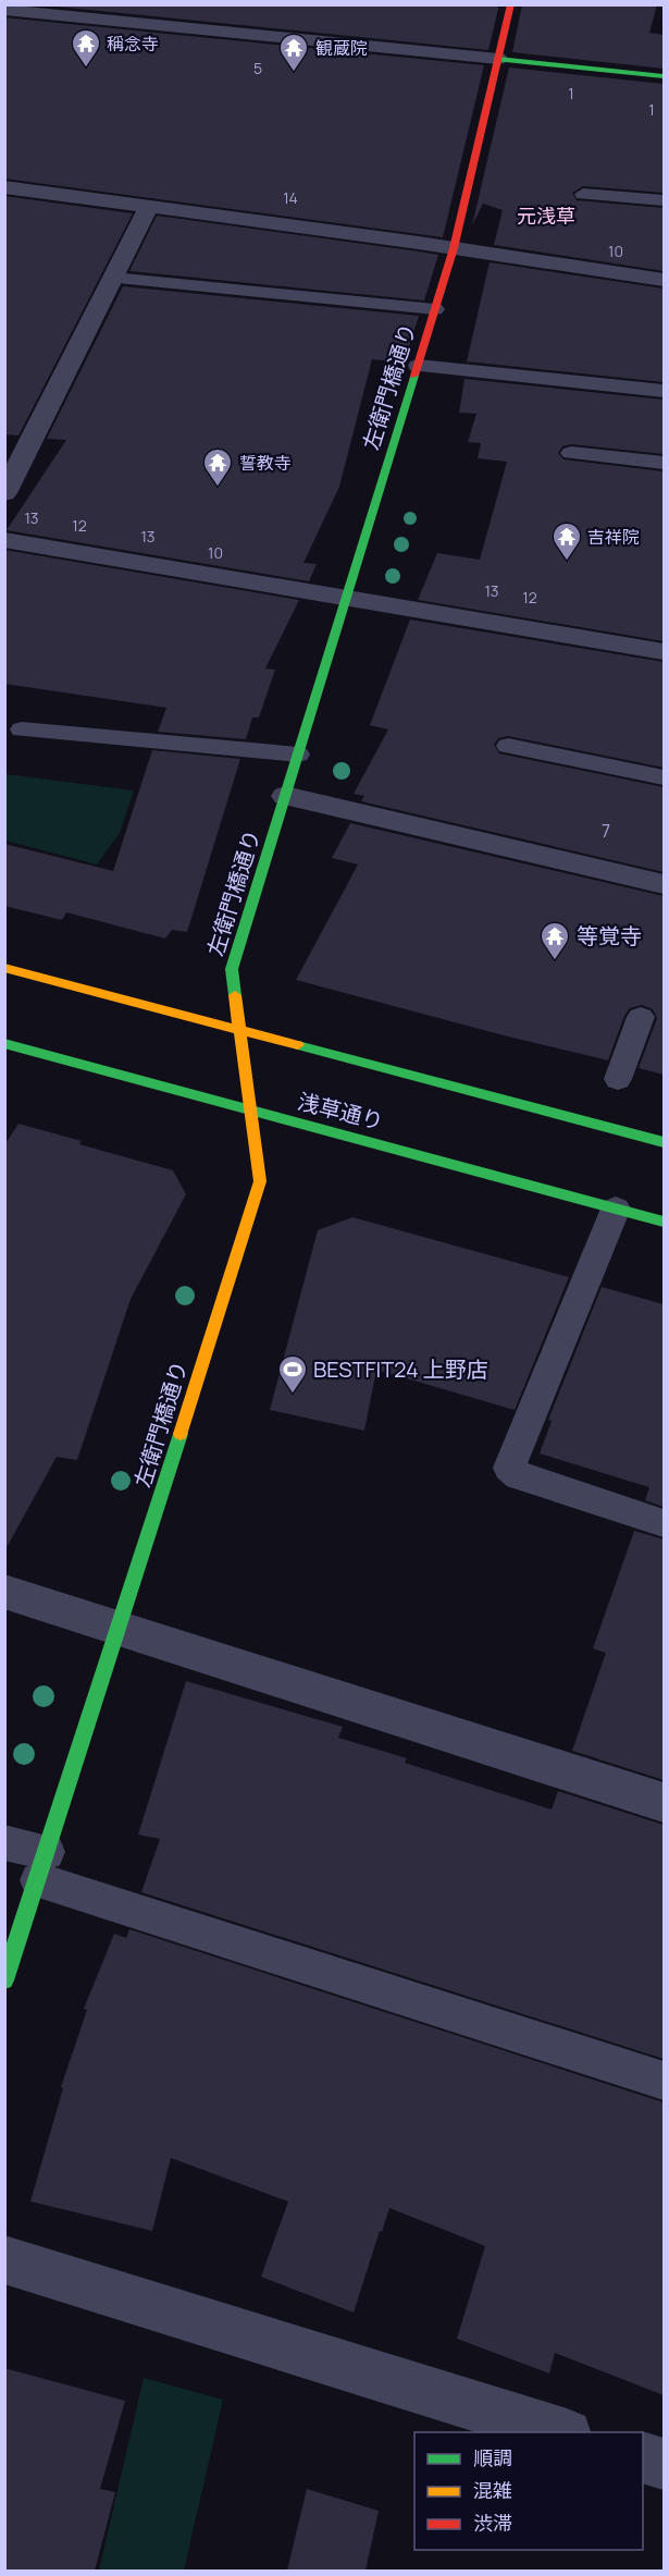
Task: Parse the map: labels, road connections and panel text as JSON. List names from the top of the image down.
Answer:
{
  "streets": {
    "street": ["左衛門橋通り", "浅草通り"]
  },
  "crossings": [
    ["左衛門橋通り", "浅草通り"]
  ],
  "districts": ["元浅草"],
  "places": {
    "temple": [
      "稱念寺",
      "観蔵院",
      "誓教寺",
      "吉祥院",
      "等覚寺"
    ],
    "sports": ["BESTFIT24 上野店"]
  },
  "house_numbers": [
    "5",
    "1",
    "1",
    "14",
    "10",
    "13",
    "12",
    "13",
    "10",
    "13",
    "12",
    "7"
  ],
  "legend": ["順調", "混雑", "渋滞"]
}
